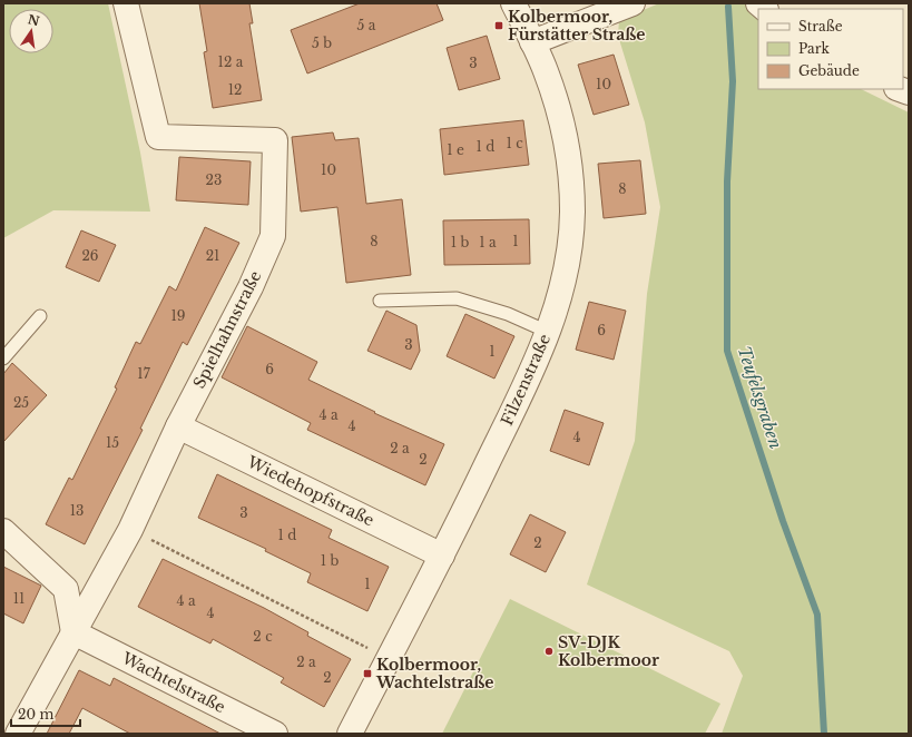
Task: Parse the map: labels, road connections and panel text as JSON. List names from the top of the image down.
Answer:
{
  "streets": {
    "street": [
      "Spielhahnstraße",
      "Filzenstraße",
      "Wiedehopfstraße",
      "Wachtelstraße"
    ]
  },
  "crossings": [
    ["Spielhahnstraße", "Wiedehopfstraße"],
    ["Spielhahnstraße", "Wachtelstraße"],
    ["Filzenstraße", "Wiedehopfstraße"]
  ],
  "water": ["Teufelsgraben"],
  "places": {
    "transit": ["Kolbermoor, Fürstätter Straße", "Kolbermoor, Wachtelstraße"],
    "other": ["SV-DJK Kolbermoor"]
  },
  "house_numbers": [
    "5 a",
    "5 b",
    "12 a",
    "3",
    "10",
    "12",
    "1 c",
    "1 d",
    "1 e",
    "10",
    "23",
    "8",
    "8",
    "1",
    "1 b",
    "1 a",
    "26",
    "21",
    "19",
    "6",
    "3",
    "1",
    "6",
    "17",
    "25",
    "4 a",
    "4",
    "4",
    "15",
    "2 a",
    "2",
    "13",
    "3",
    "1 d",
    "2",
    "1 b",
    "1",
    "11",
    "4 a",
    "4",
    "2 c",
    "2 a",
    "2"
  ],
  "legend": ["Straße", "Park", "Gebäude"],
  "scale_bar": "20 m",
  "north": "top"
}
